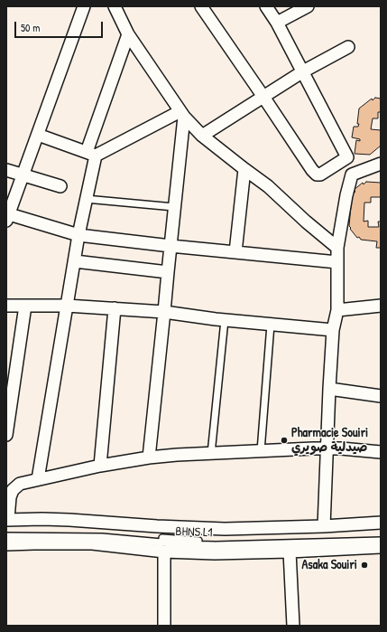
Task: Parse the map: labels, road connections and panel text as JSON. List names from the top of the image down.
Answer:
{
  "streets": {
    "lane": ["BHNS L1"]
  },
  "places": ["Pharmacie Souiri صيدلية صويري", "Asaka Souiri"],
  "scale_bar": "50 m"
}
